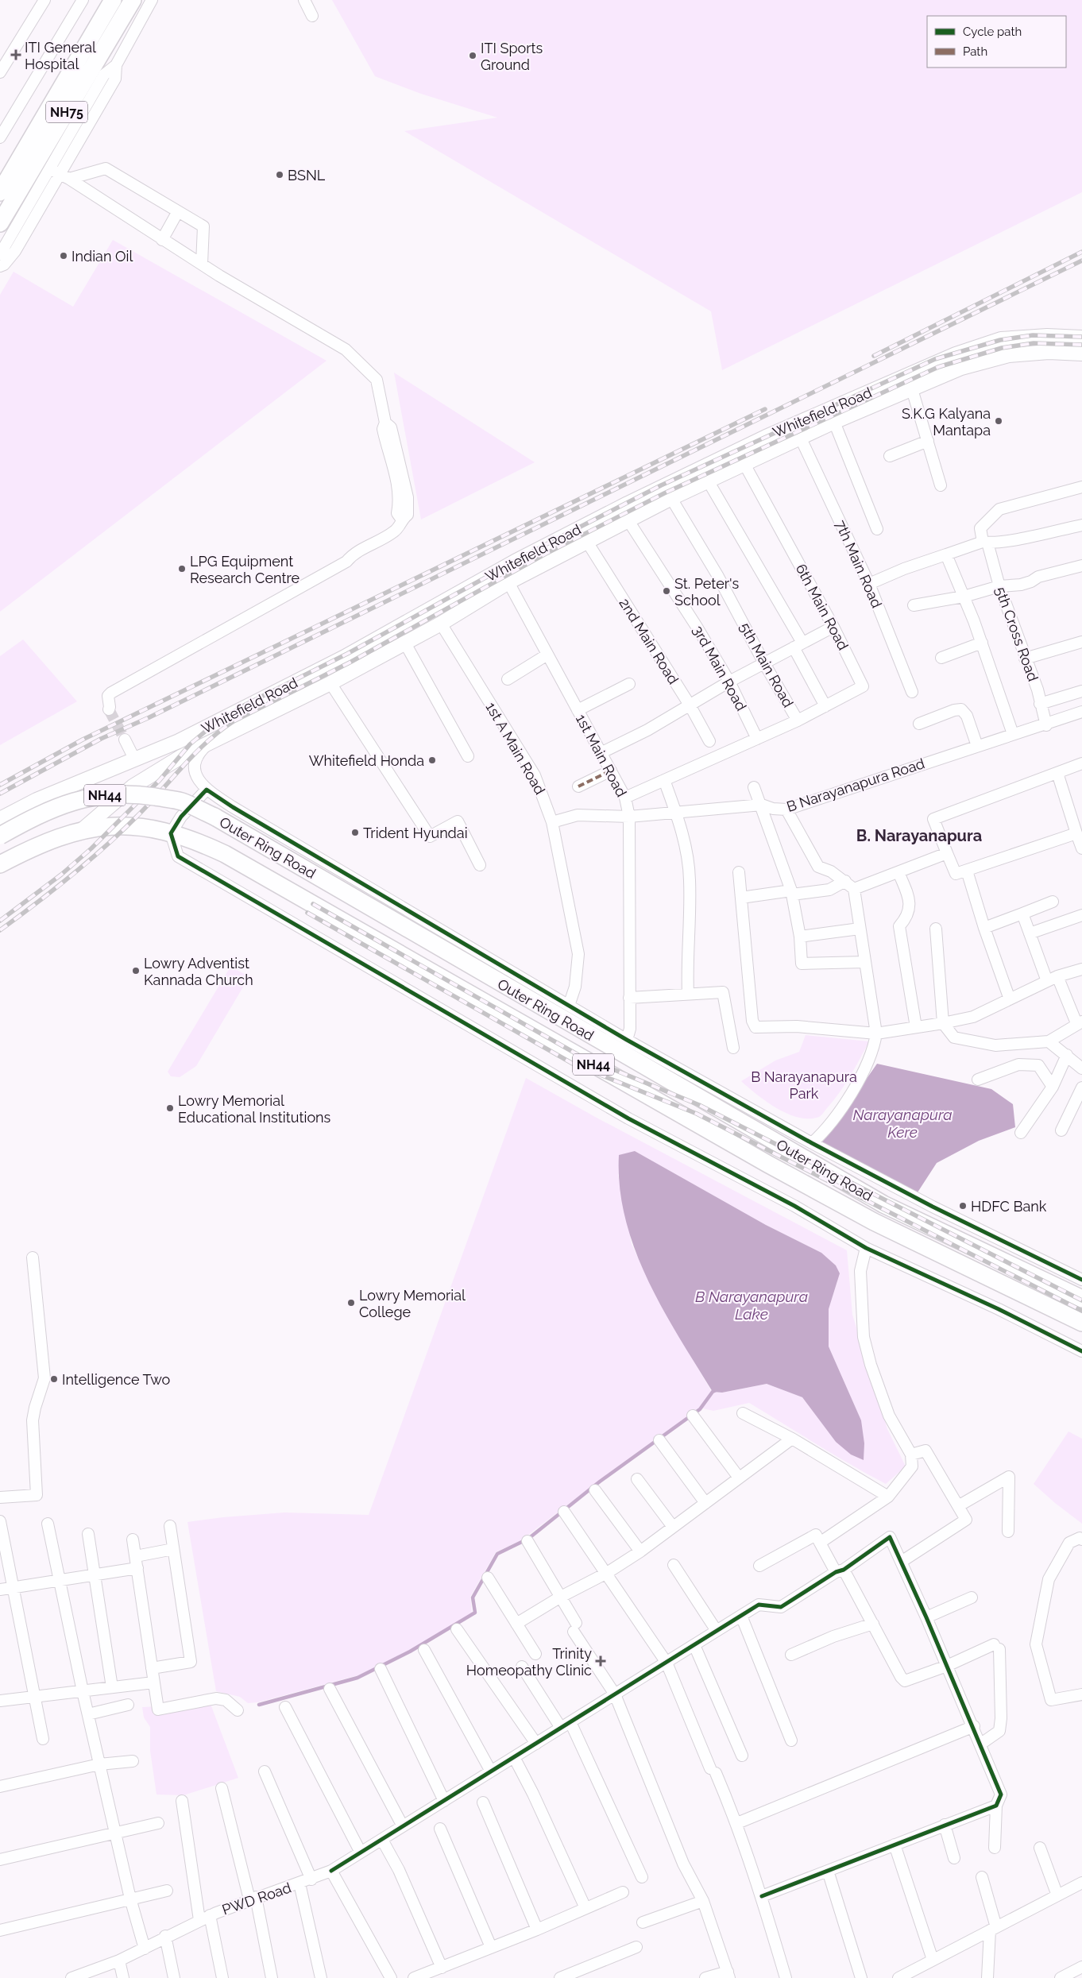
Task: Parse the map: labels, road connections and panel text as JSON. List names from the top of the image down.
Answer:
{
  "streets": {
    "highway": ["NH75", "NH44", "Outer Ring Road"],
    "main road": ["Whitefield Road"],
    "street": [
      "7th Main Road",
      "6th Main Road",
      "5th Cross Road",
      "2nd Main Road",
      "5th Main Road",
      "3rd Main Road",
      "1st A Main Road",
      "1st Main Road",
      "B Narayanapura Road",
      "PWD Road"
    ]
  },
  "crossings": [
    ["Whitefield Road", "7th Main Road"],
    ["Whitefield Road", "6th Main Road"],
    ["Whitefield Road", "2nd Main Road"],
    ["Whitefield Road", "5th Main Road"],
    ["Whitefield Road", "3rd Main Road"],
    ["Whitefield Road", "1st A Main Road"],
    ["Whitefield Road", "1st Main Road"],
    ["Whitefield Road", "Outer Ring Road"],
    ["6th Main Road", "5th Main Road"],
    ["6th Main Road", "3rd Main Road"],
    ["6th Main Road", "1st Main Road"],
    ["5th Cross Road", "B Narayanapura Road"],
    ["1st A Main Road", "B Narayanapura Road"],
    ["1st Main Road", "B Narayanapura Road"]
  ],
  "districts": ["B. Narayanapura"],
  "water": ["Narayanapura Kere", "B Narayanapura Lake"],
  "parks": ["B Narayanapura Park"],
  "places": {
    "health": ["ITI General Hospital", "Trinity Homeopathy Clinic"],
    "other": [
      "ITI Sports Ground",
      "BSNL",
      "Indian Oil",
      "S.K.G Kalyana Mantapa",
      "LPG Equipment Research Centre",
      "St. Peter's School",
      "Whitefield Honda",
      "Trident Hyundai",
      "Lowry Adventist Kannada Church",
      "Lowry Memorial Educational Institutions",
      "HDFC Bank",
      "Lowry Memorial College",
      "Intelligence Two"
    ]
  },
  "legend": ["Cycle path", "Path"]
}
